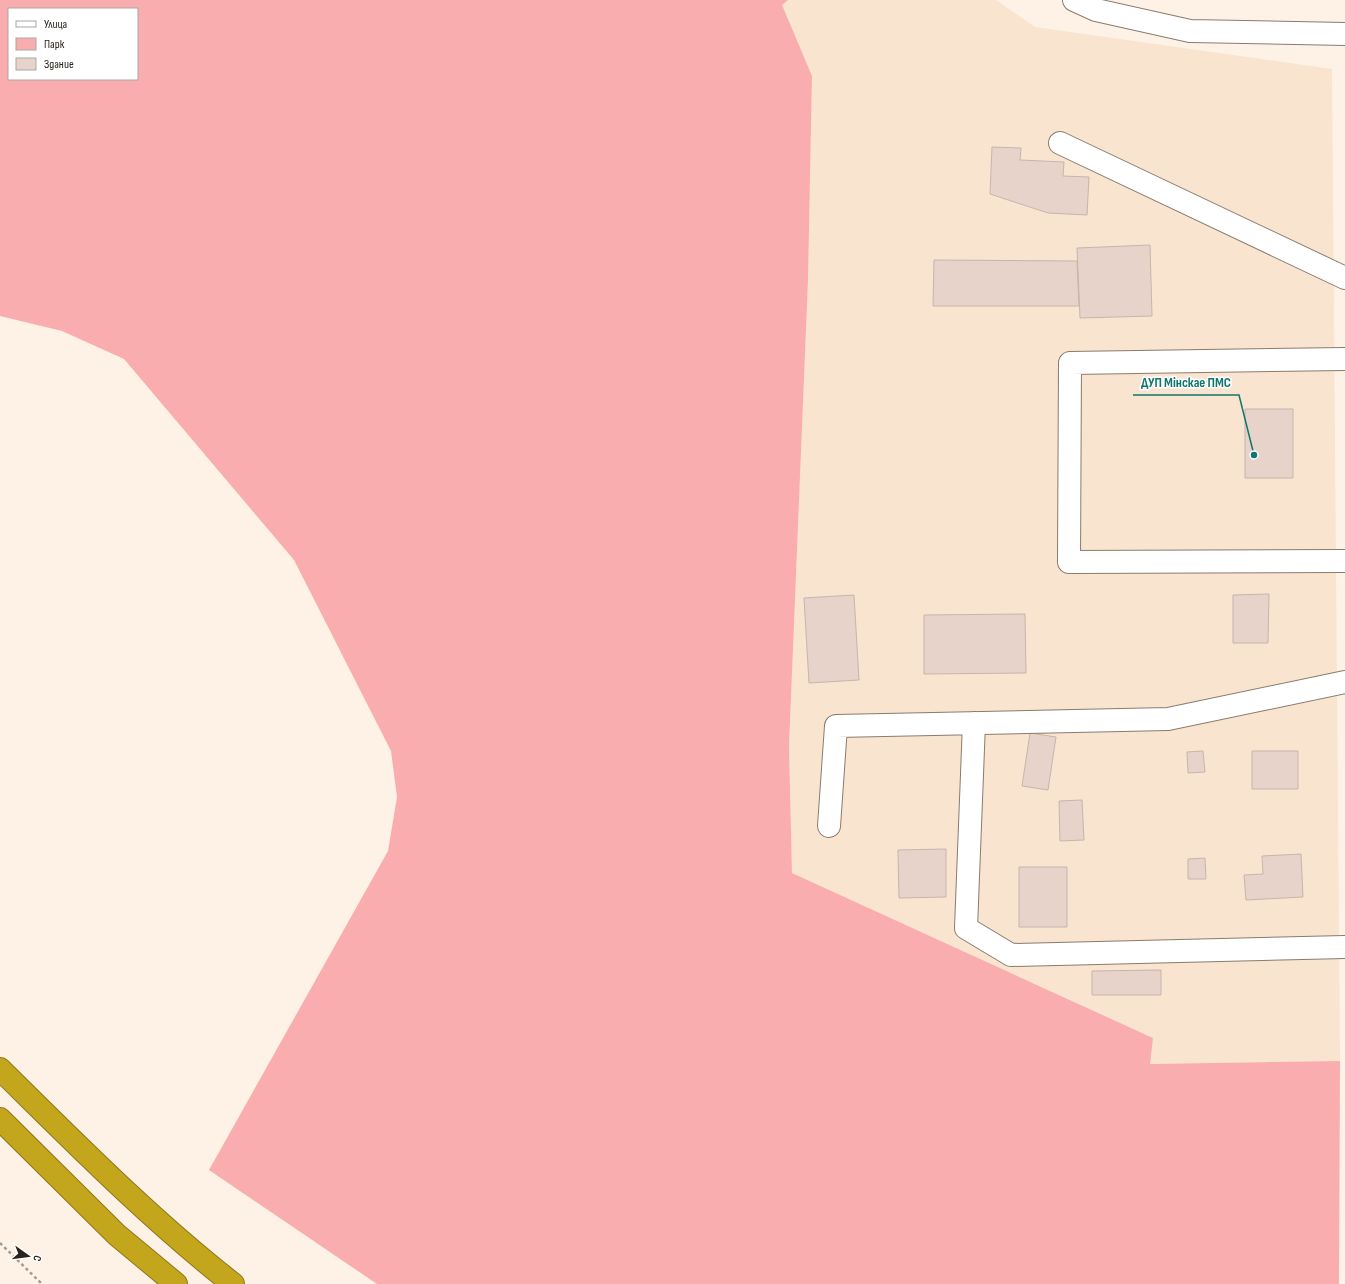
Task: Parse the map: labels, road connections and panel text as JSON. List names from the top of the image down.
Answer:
{
  "places": ["ДУП Мінскае ПМС"],
  "legend": ["Улица", "Парк", "Здание"],
  "north": "right"
}
